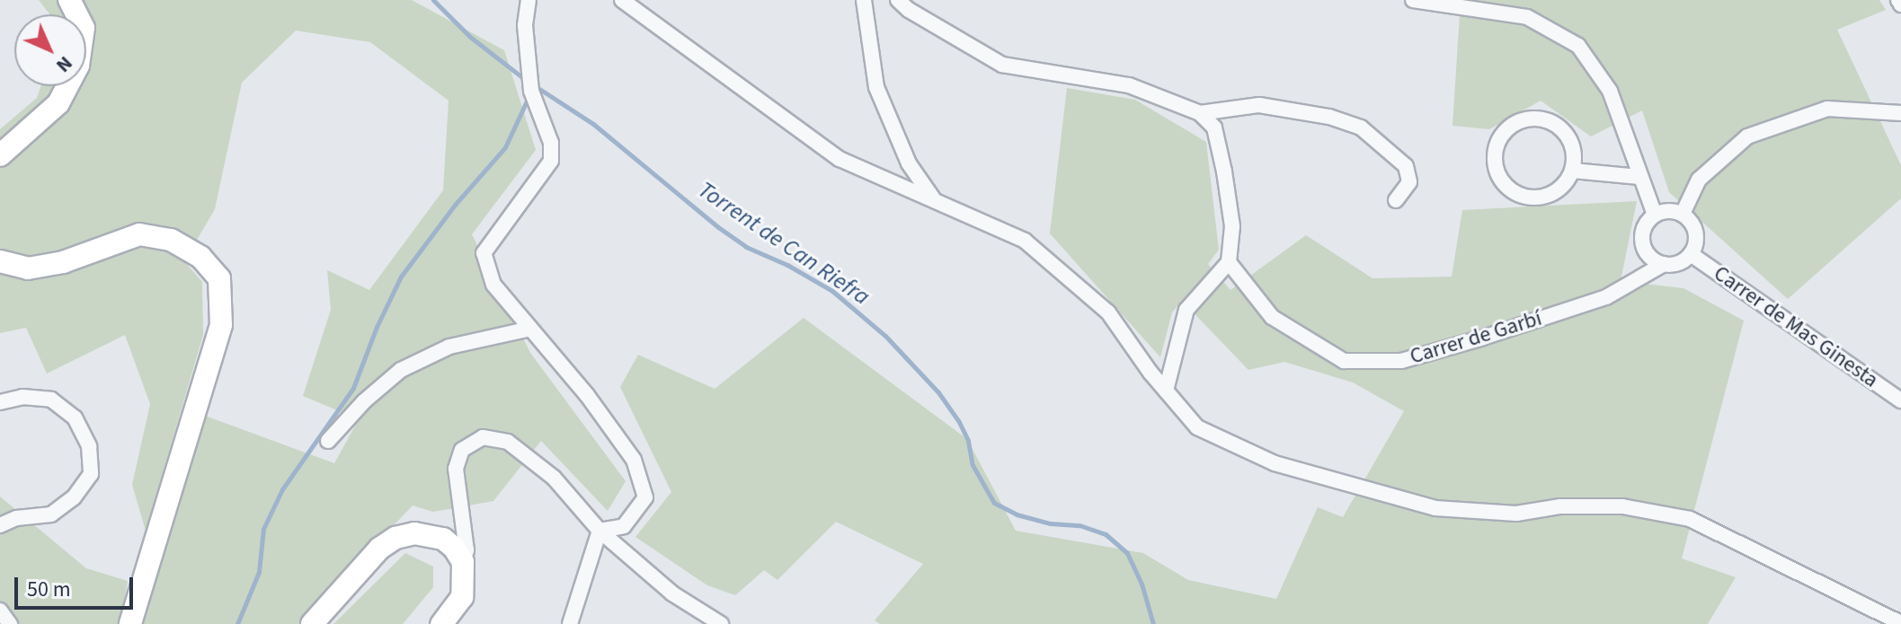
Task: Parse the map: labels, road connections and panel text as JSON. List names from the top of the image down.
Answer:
{
  "streets": {
    "street": ["Carrer de Mas Ginesta", "Carrer de Garbí"]
  },
  "crossings": [
    ["Carrer de Mas Ginesta", "Carrer de Garbí"]
  ],
  "water": ["Torrent de Can Riefra"],
  "scale_bar": "50 m",
  "north": "bottom right"
}
